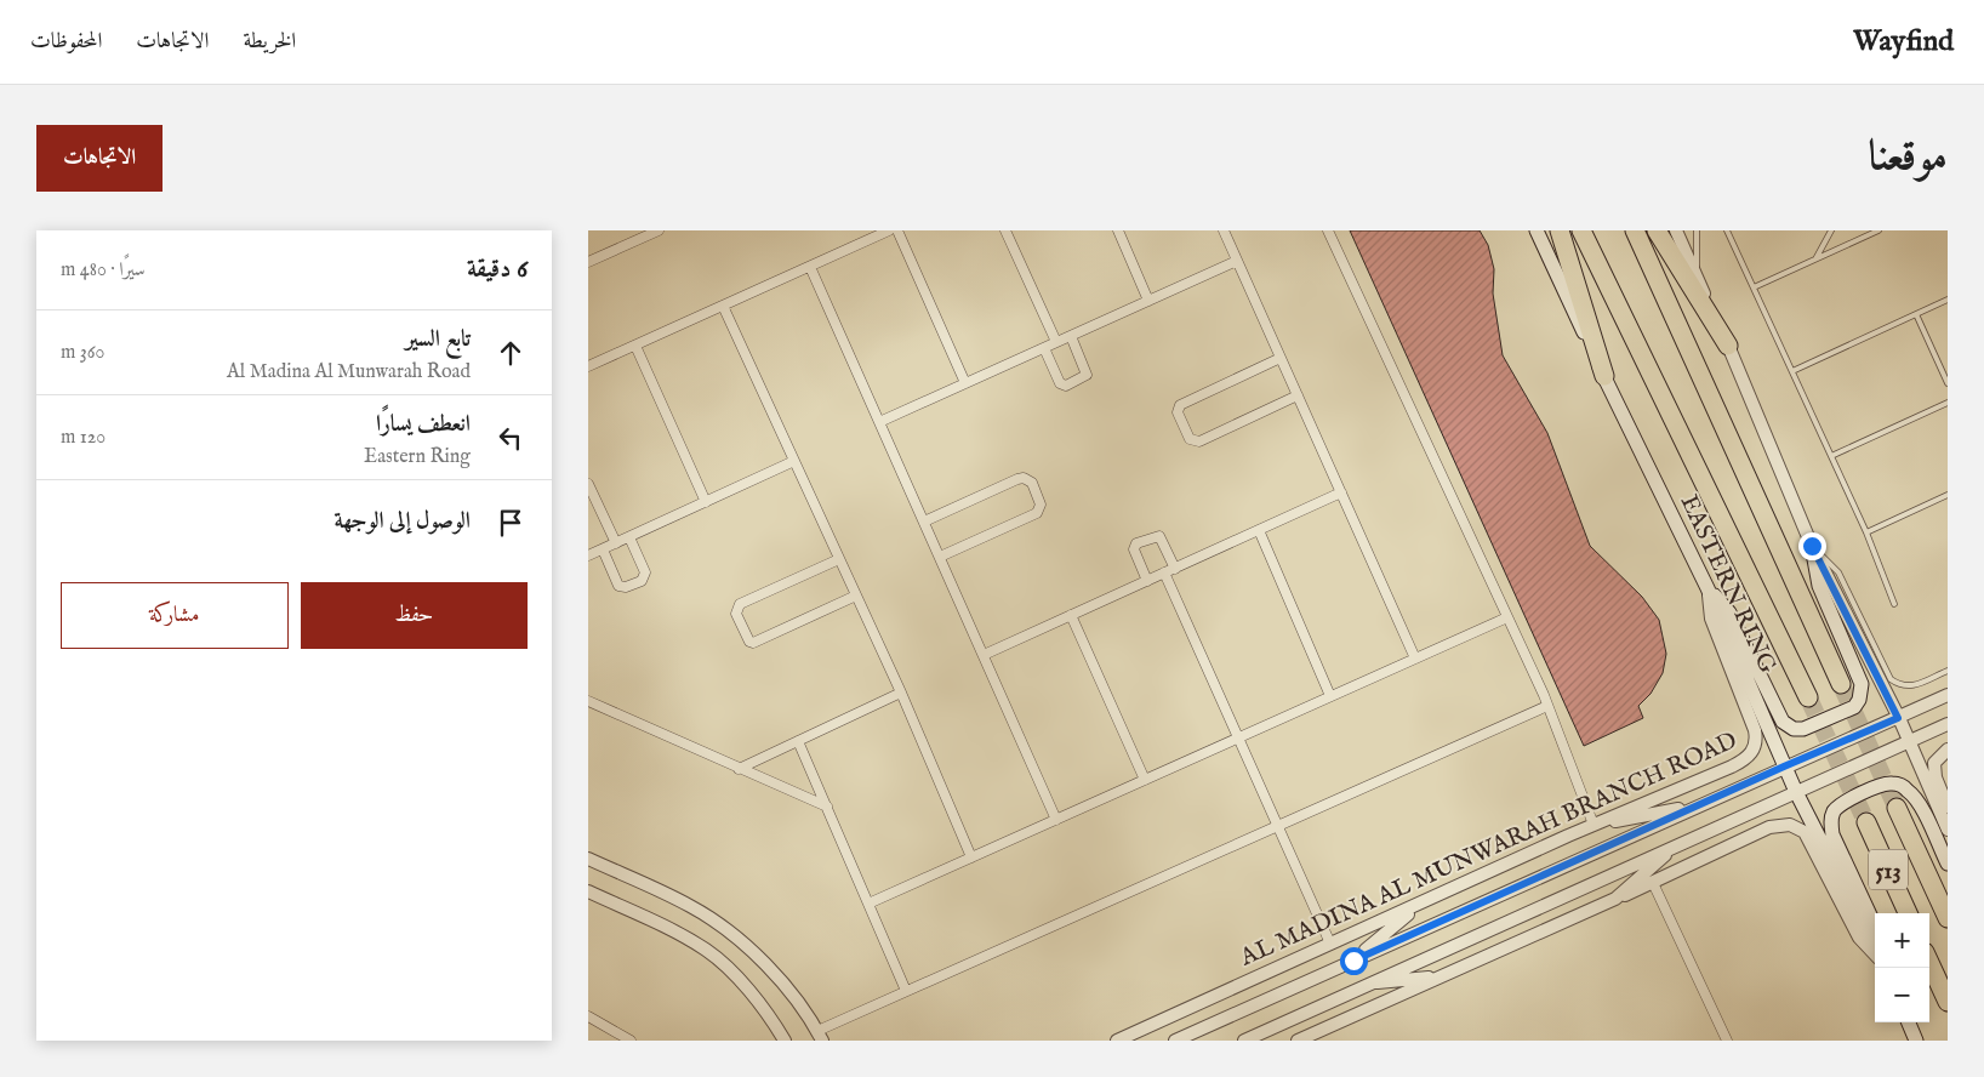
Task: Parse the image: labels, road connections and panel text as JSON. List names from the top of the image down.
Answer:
{
  "streets": {
    "highway": ["EASTERN RING", "513"],
    "street": ["AL MADINA AL MUNWARAH BRANCH ROAD"]
  },
  "crossings": [
    ["EASTERN RING", "AL MADINA AL MUNWARAH BRANCH ROAD"]
  ],
  "page": {
    "header": "Wayfind",
    "nav": ["الخريطة", "الاتجاهات", "المحفوظات"],
    "title": "موقعنا",
    "buttons": [
      "الاتجاهات",
      ["حفظ", "مشاركة"]
    ],
    "heading": ["6 دقيقة", "سيرًا · 480 m"],
    "list": [
      ["تابع السير", "Al Madina Al Munwarah Road", "360 m"],
      ["انعطف يسارًا", "Eastern Ring", "120 m"],
      "الوصول إلى الوجهة"
    ],
    "map_buttons": ["+", "−"]
  }
}
